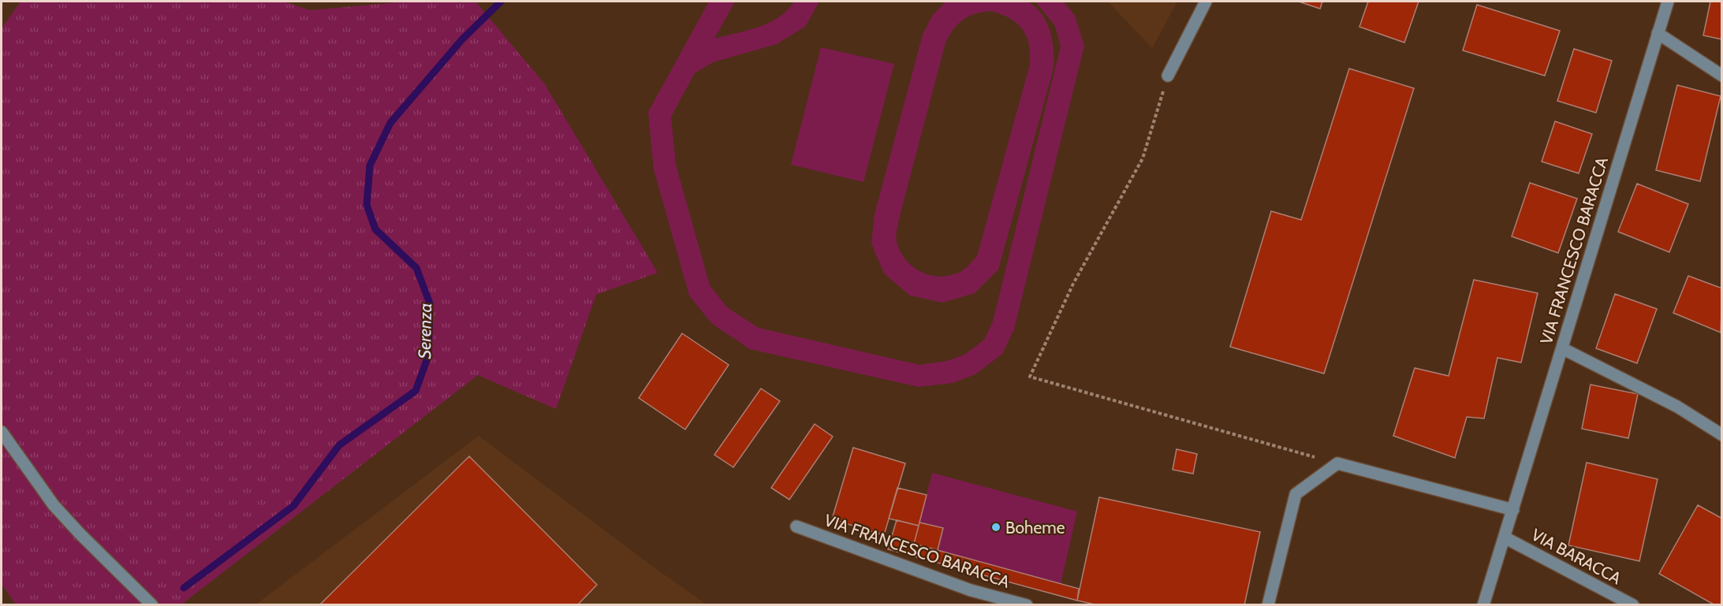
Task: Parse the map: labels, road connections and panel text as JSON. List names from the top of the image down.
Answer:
{
  "streets": {
    "street": ["VIA FRANCESCO BARACCA", "VIA BARACCA"]
  },
  "crossings": [
    ["VIA FRANCESCO BARACCA", "VIA BARACCA"]
  ],
  "water": ["Serenza"],
  "places": ["Boheme"]
}
